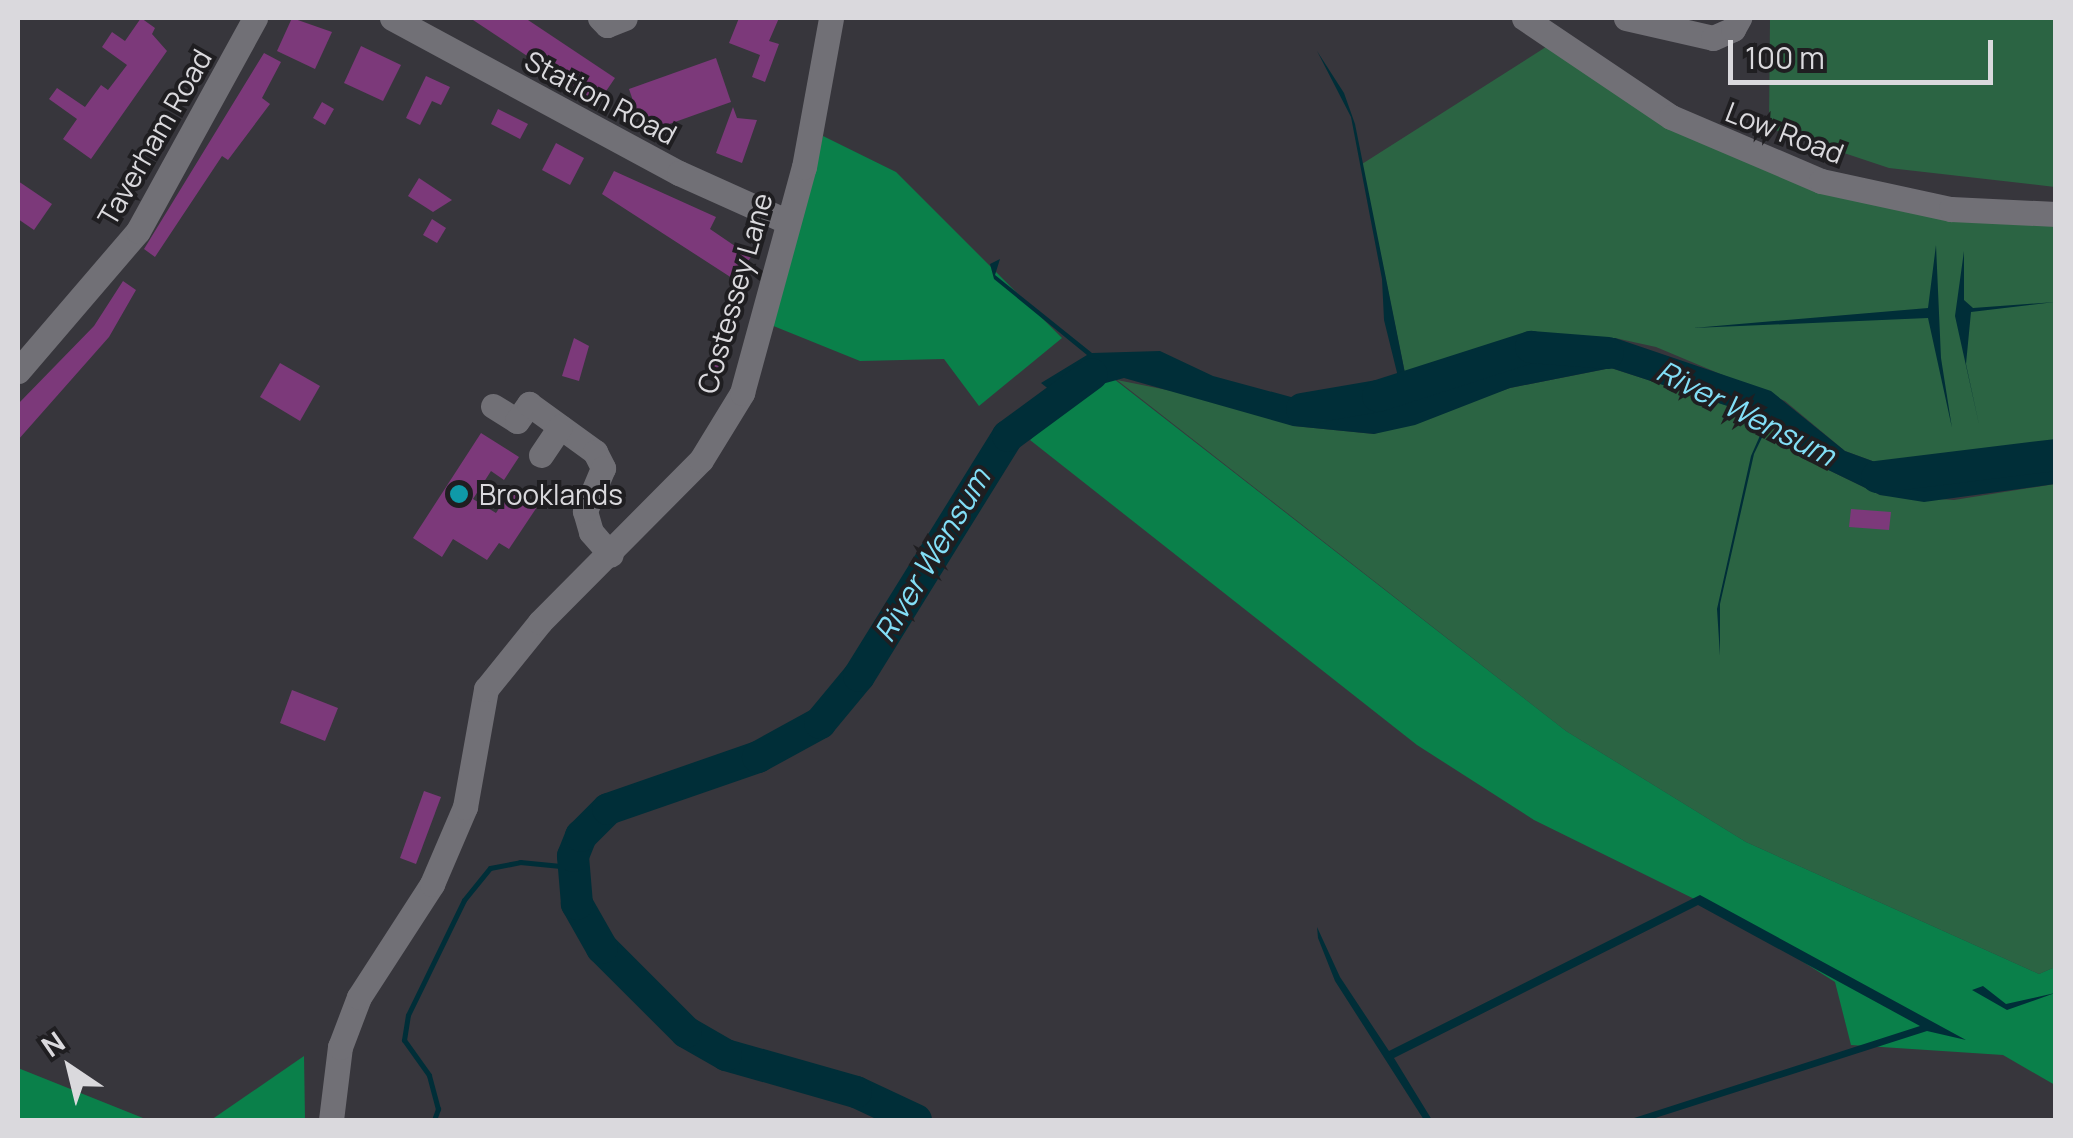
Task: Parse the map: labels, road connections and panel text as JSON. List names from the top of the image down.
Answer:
{
  "streets": {
    "street": [
      "Station Road",
      "Low Road",
      "Taverham Road",
      "Costessey Lane"
    ]
  },
  "crossings": [
    ["Station Road", "Costessey Lane"]
  ],
  "water": ["River Wensum"],
  "places": ["Brooklands"],
  "scale_bar": "100 m",
  "north": "top left"
}
